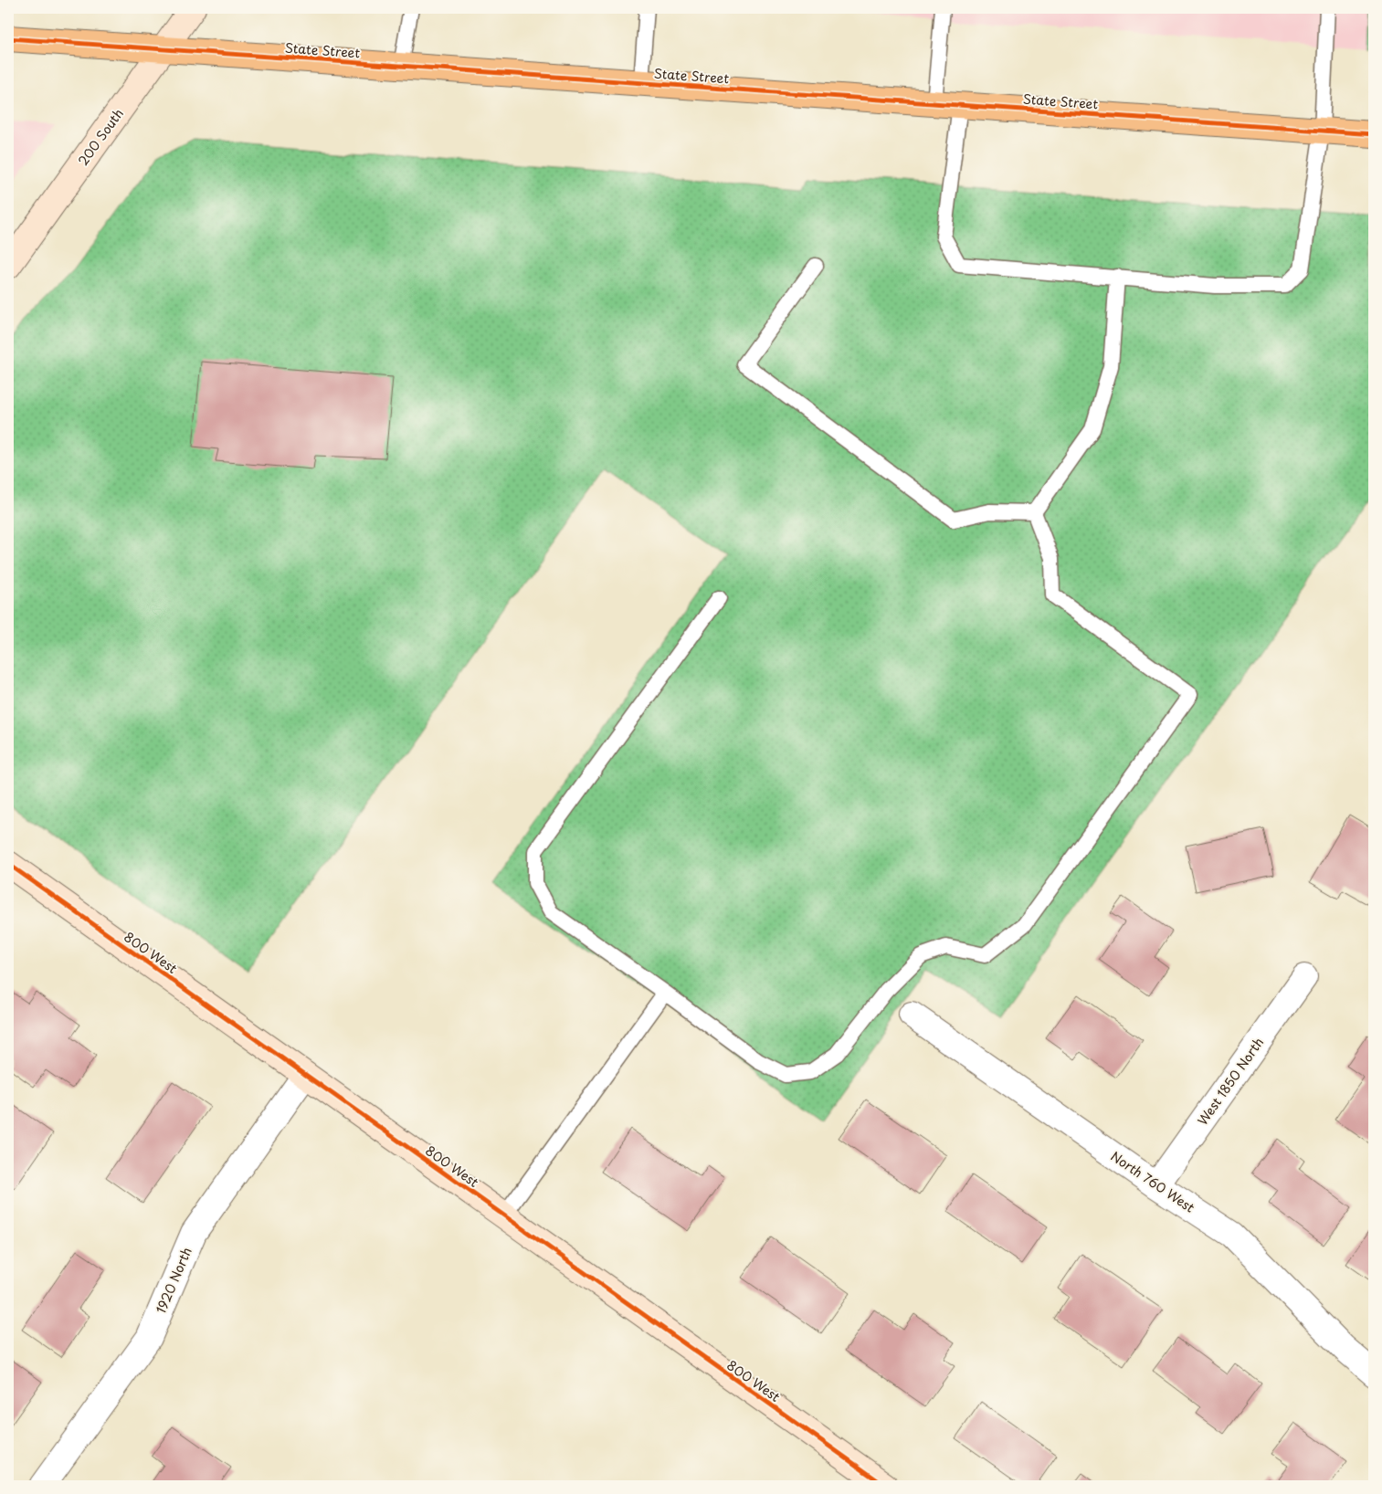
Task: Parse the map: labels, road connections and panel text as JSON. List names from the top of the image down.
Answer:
{
  "streets": {
    "main road": ["State Street"],
    "street": [
      "200 South",
      "800 West",
      "West 1850 North",
      "North 760 West",
      "1920 North"
    ]
  },
  "crossings": [
    ["State Street", "200 South"],
    ["800 West", "1920 North"],
    ["West 1850 North", "North 760 West"]
  ]
}
